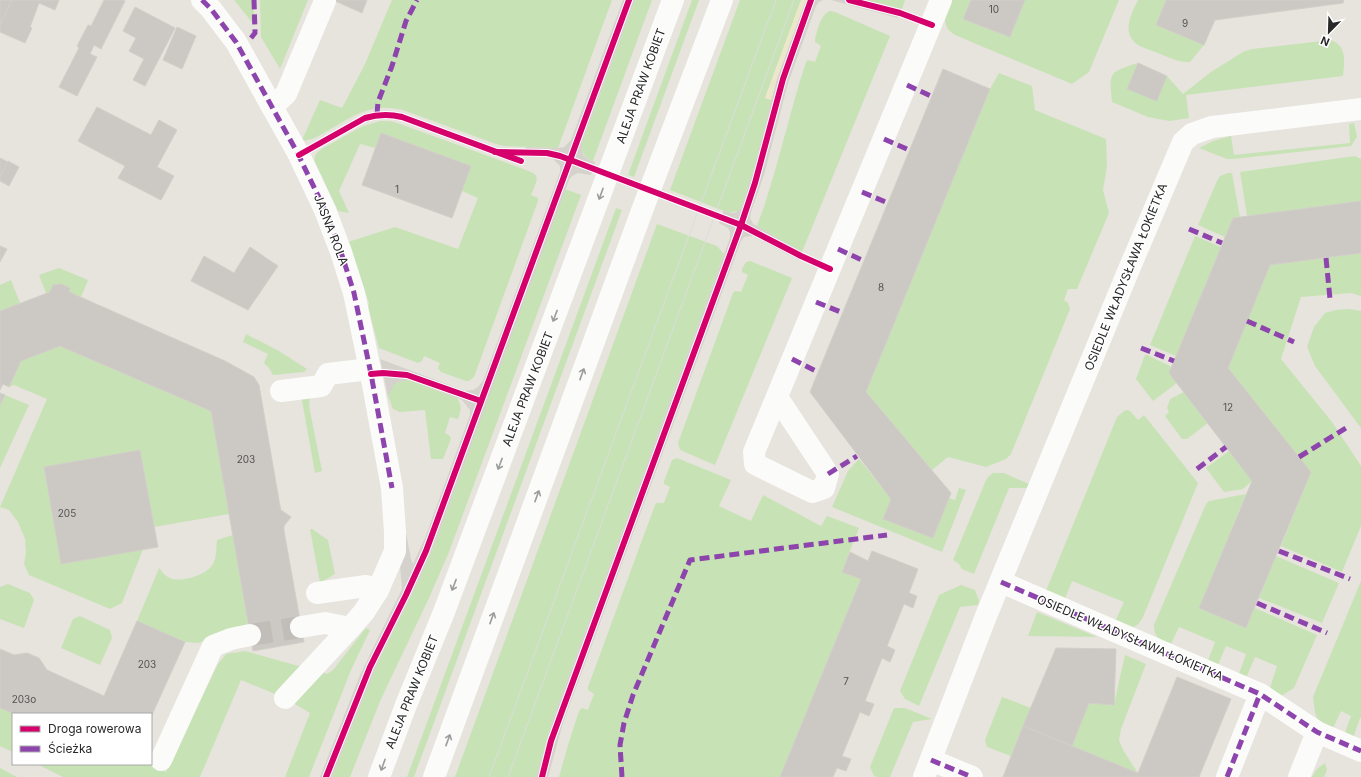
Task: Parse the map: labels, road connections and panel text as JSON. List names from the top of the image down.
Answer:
{
  "streets": {
    "street": ["ALEJA PRAW KOBIET", "JASNA ROLA", "OSIEDLE WŁADYSŁAWA ŁOKIETKA"]
  },
  "house_numbers": [
    "10",
    "9",
    "1",
    "8",
    "12",
    "203",
    "205",
    "203",
    "7",
    "203o"
  ],
  "legend": ["Droga rowerowa", "Ścieżka"],
  "north": "bottom left"
}
